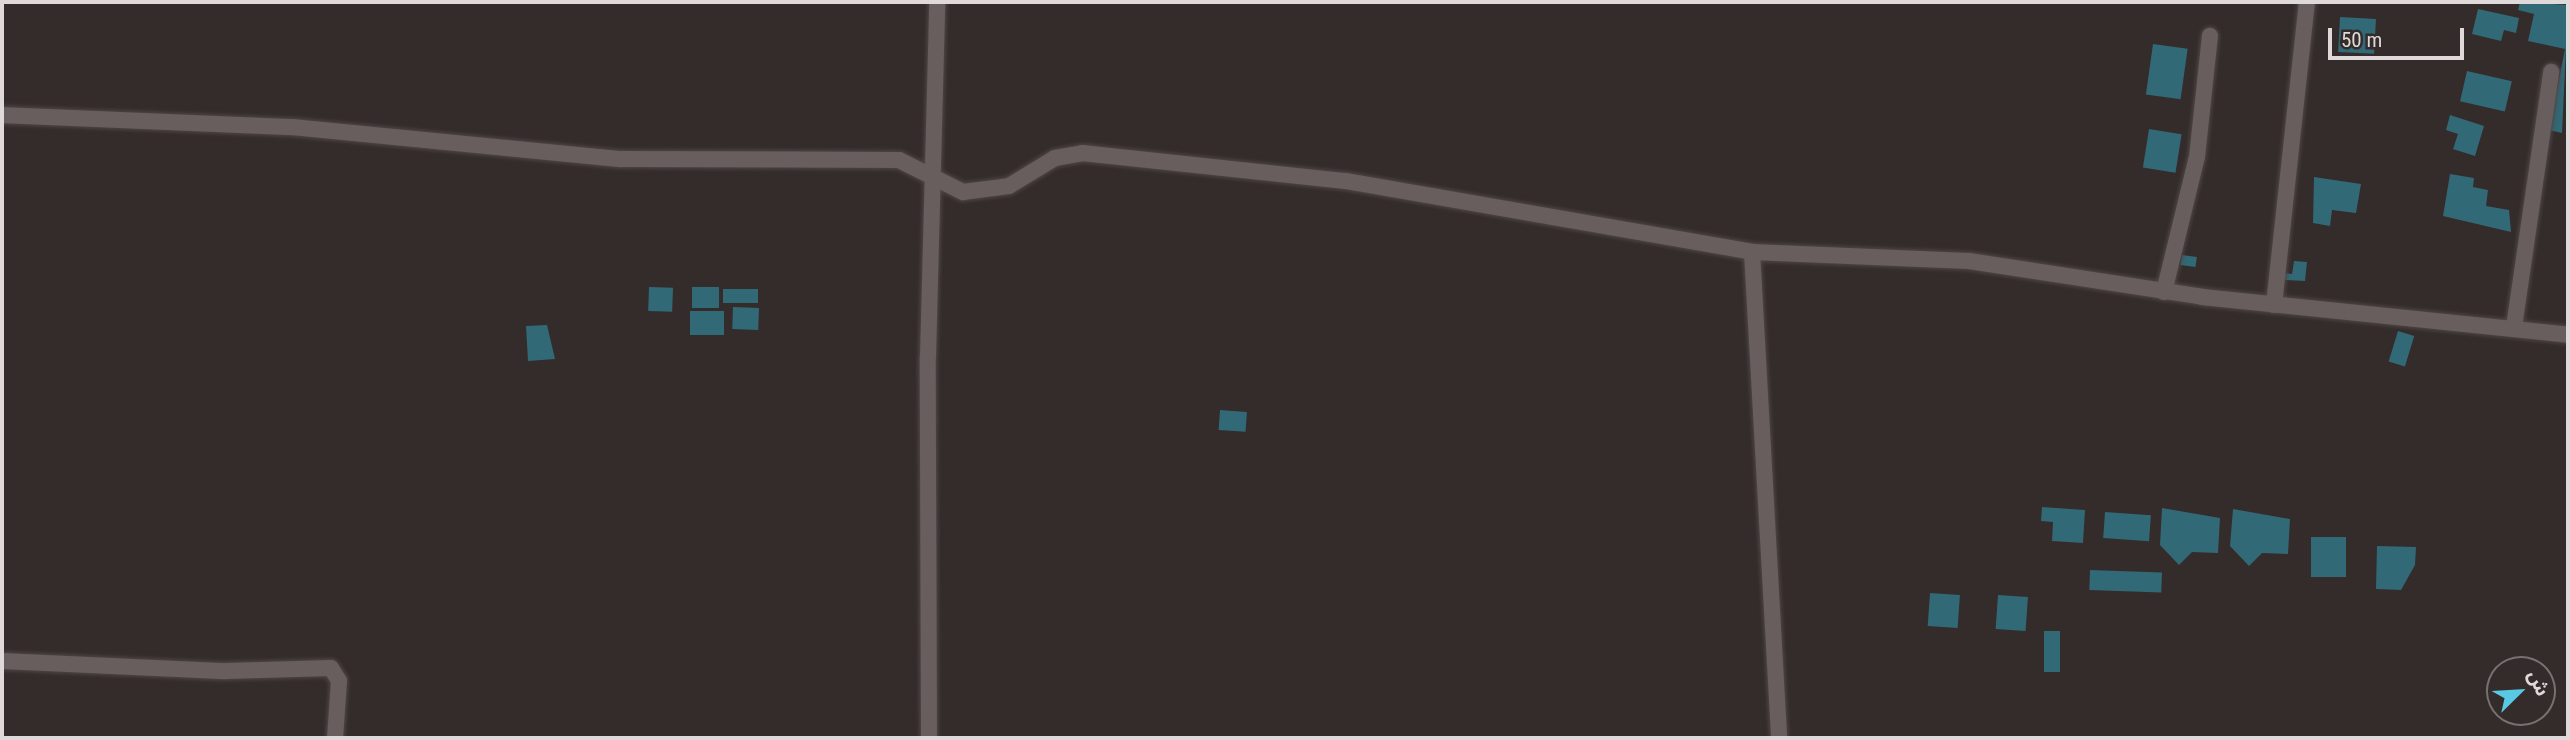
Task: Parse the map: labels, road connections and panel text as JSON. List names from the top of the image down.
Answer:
{
  "scale_bar": "50 m",
  "north": "top right"
}
